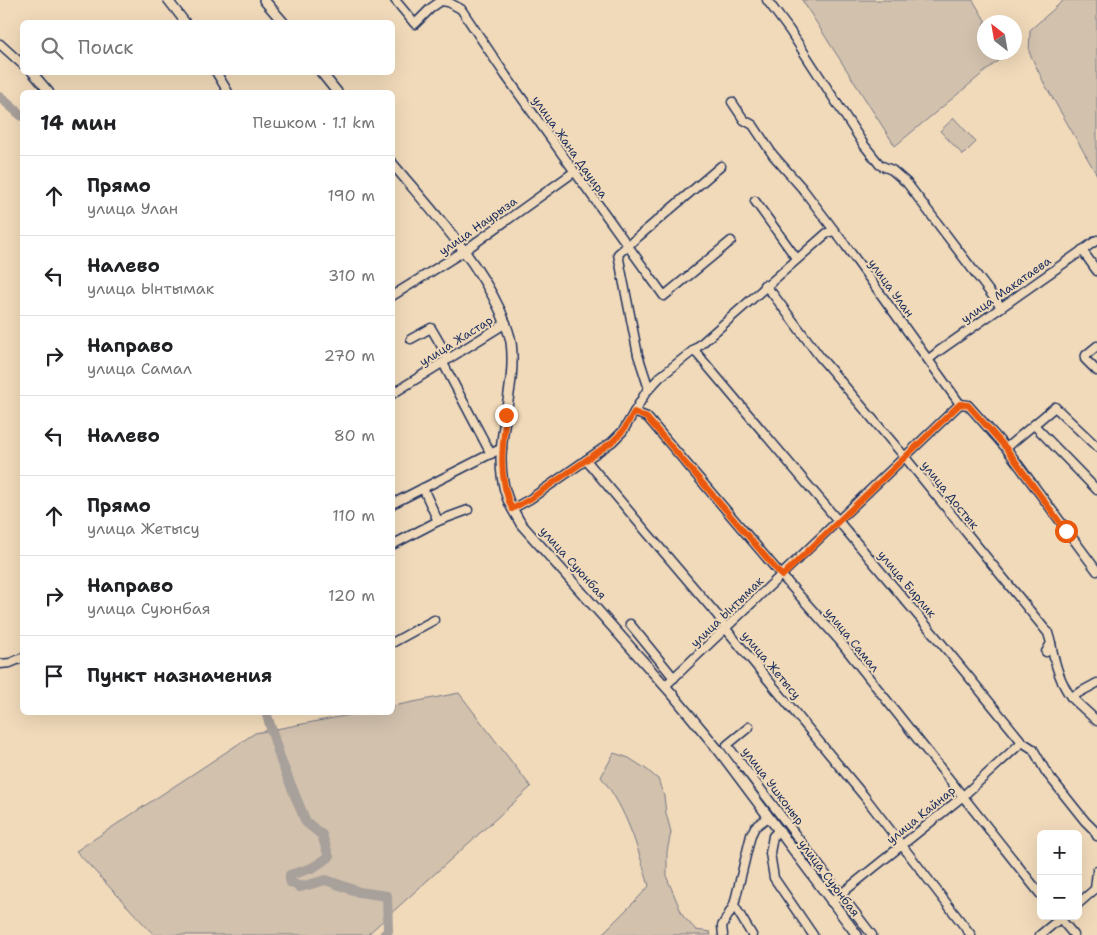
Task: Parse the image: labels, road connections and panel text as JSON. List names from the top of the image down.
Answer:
{
  "streets": {
    "main road": ["улица Суюнбая"],
    "street": [
      "улица Жана Дауира",
      "улица Наурыза",
      "улица Улан",
      "улица Макатаева",
      "улица Жастар",
      "улица Достык",
      "улица Бирлик",
      "улица Ынтымак",
      "улица Самал",
      "улица Жетысу",
      "улица Ушконыр",
      "улица Кайнар"
    ]
  },
  "crossings": [
    ["улица Жана Дауира", "улица Наурыза"],
    ["улица Наурыза", "улица Суюнбая"],
    ["улица Улан", "улица Макатаева"],
    ["улица Жастар", "улица Суюнбая"],
    ["улица Достык", "улица Ынтымак"],
    ["улица Суюнбая", "улица Ынтымак"],
    ["улица Суюнбая", "улица Кайнар"],
    ["улица Бирлик", "улица Ынтымак"],
    ["улица Бирлик", "улица Кайнар"],
    ["улица Ынтымак", "улица Самал"],
    ["улица Ынтымак", "улица Жетысу"],
    ["улица Самал", "улица Кайнар"],
    ["улица Жетысу", "улица Кайнар"],
    ["улица Ушконыр", "улица Кайнар"]
  ],
  "north": "top left",
  "page": {
    "search": "Поиск",
    "heading": ["14 мин", "Пешком · 1.1 km"],
    "list": [
      ["Прямо", "улица Улан", "190 m"],
      ["Налево", "улица Ынтымак", "310 m"],
      ["Направо", "улица Самал", "270 m"],
      ["Налево", "80 m"],
      ["Прямо", "улица Жетысу", "110 m"],
      ["Направо", "улица Суюнбая", "120 m"],
      "Пункт назначения"
    ],
    "map_buttons": ["+", "−"]
  }
}
